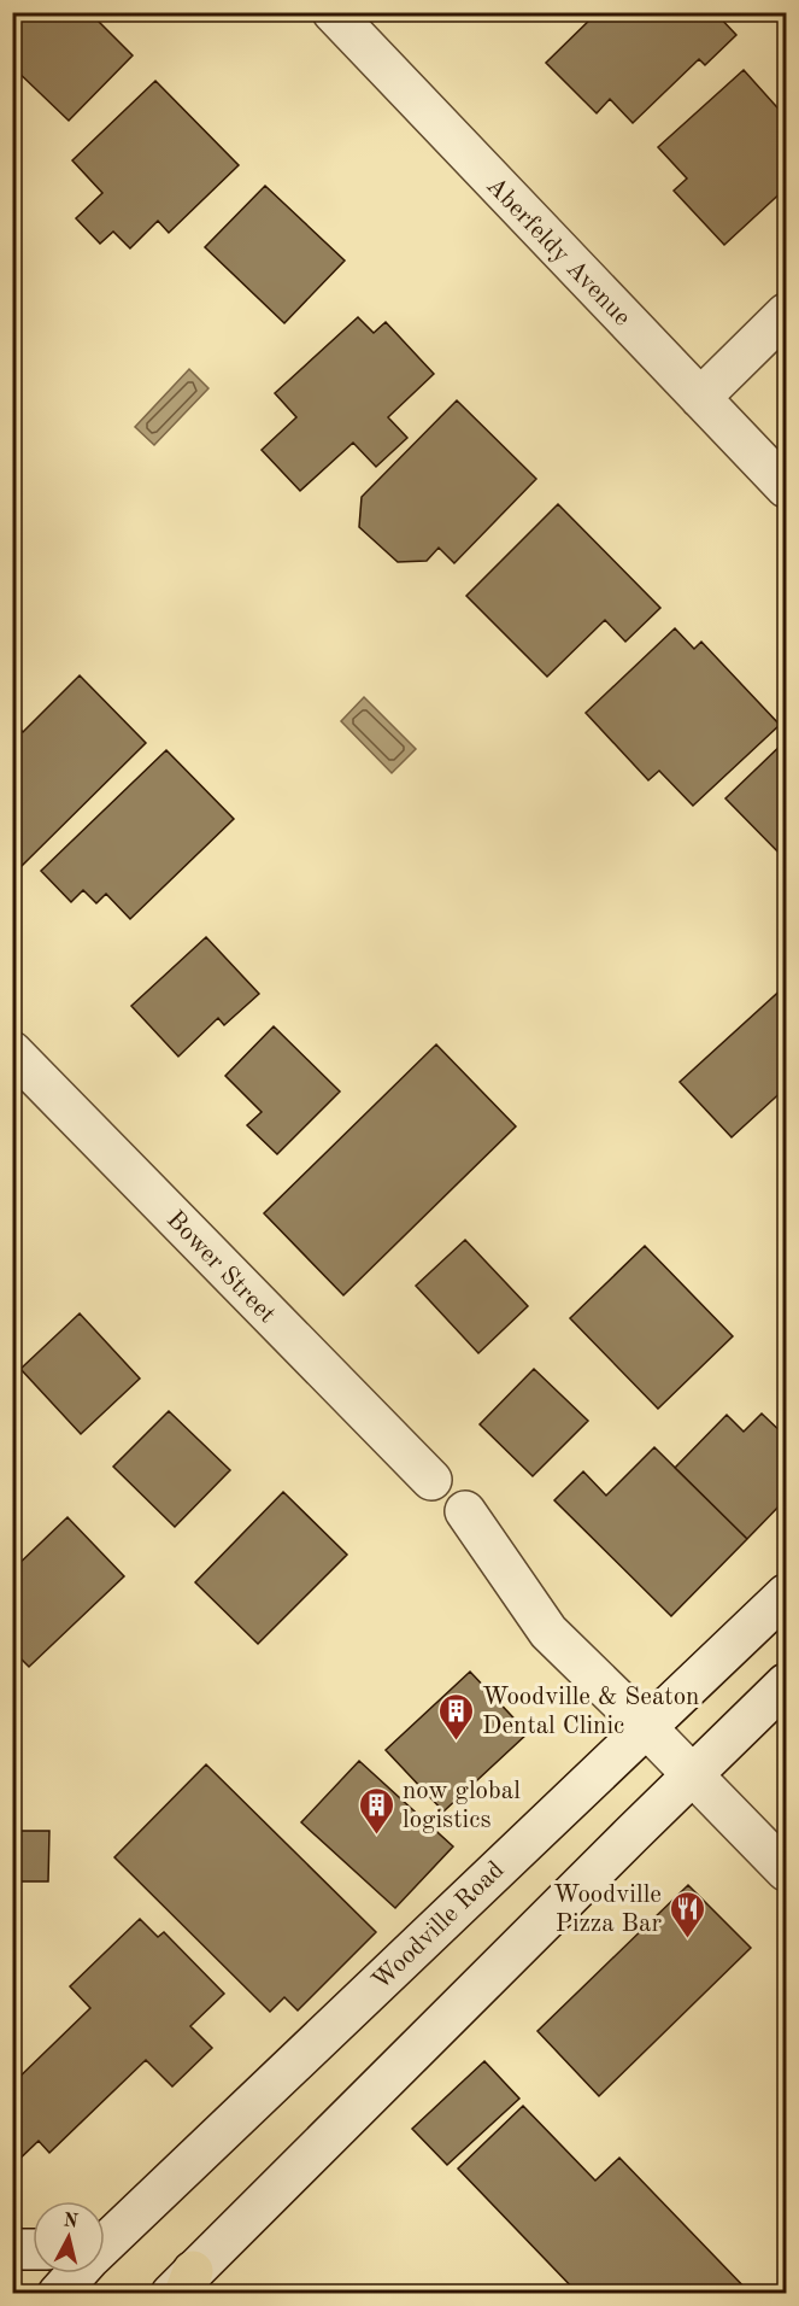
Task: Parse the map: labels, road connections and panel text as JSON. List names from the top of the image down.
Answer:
{
  "streets": {
    "street": ["Aberfeldy Avenue", "Bower Street", "Woodville Road"]
  },
  "places": {
    "building": ["Woodville & Seaton Dental Clinic", "now global logistics"],
    "restaurant": ["Woodville Pizza Bar"]
  },
  "north": "top"
}
